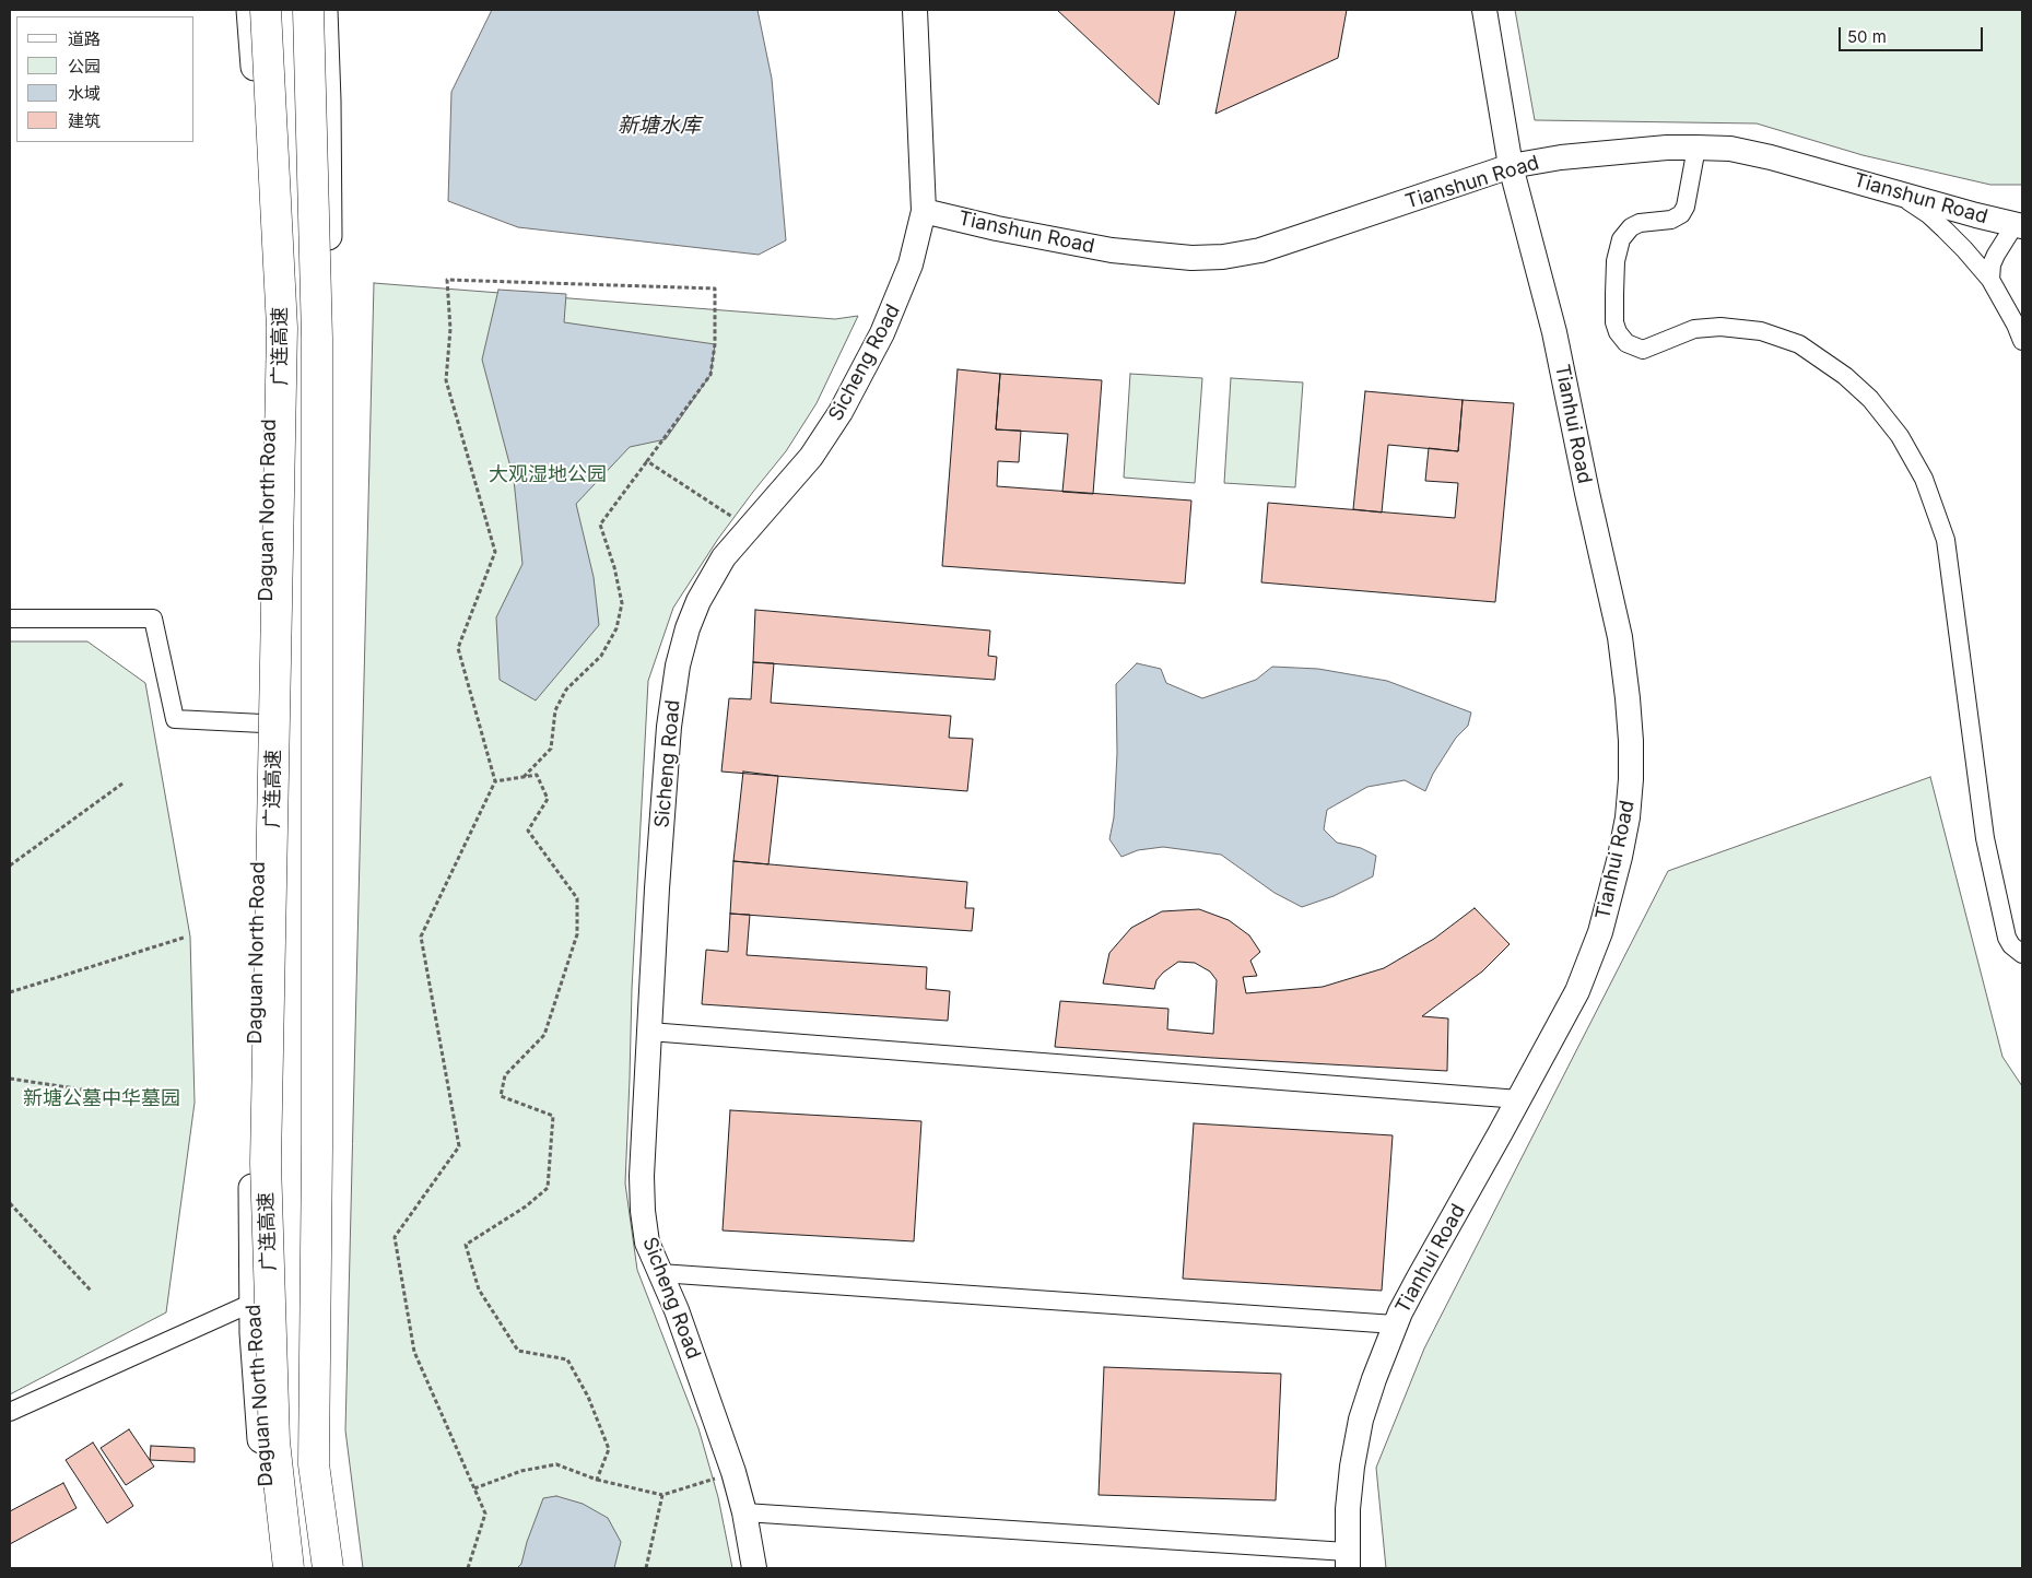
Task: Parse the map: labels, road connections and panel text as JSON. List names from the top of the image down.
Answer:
{
  "streets": {
    "highway": ["广连高速"],
    "main road": ["Daguan North Road"],
    "street": ["Tianshun Road", "Sicheng Road", "Tianhui Road"]
  },
  "crossings": [
    ["Tianshun Road", "Sicheng Road"],
    ["Tianshun Road", "Tianhui Road"]
  ],
  "water": ["新塘水库"],
  "parks": ["大观湿地公园", "新塘公墓中华墓园"],
  "legend": [
    "道路",
    "公园",
    "水域",
    "建筑"
  ],
  "scale_bar": "50 m"
}
